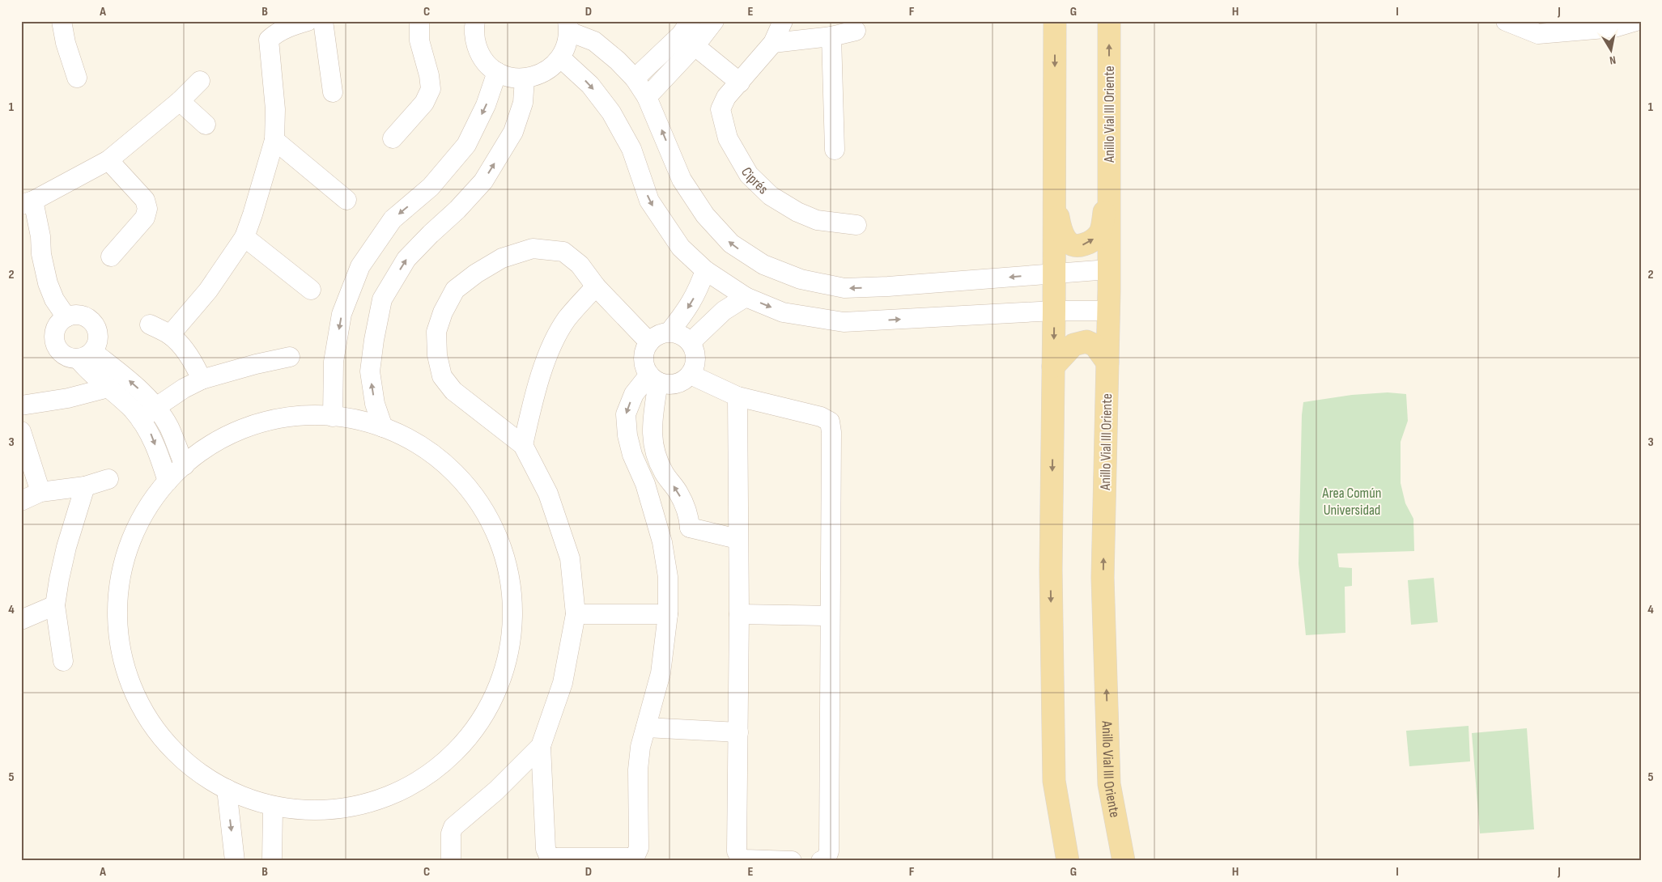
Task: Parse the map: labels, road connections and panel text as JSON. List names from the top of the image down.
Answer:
{
  "streets": {
    "main road": ["Anillo Vial III Oriente"],
    "street": ["Ciprés"]
  },
  "parks": ["Area Común Universidad"],
  "north": "bottom",
  "grid": {
    "columns": [
      "A",
      "B",
      "C",
      "D",
      "E",
      "F",
      "G",
      "H",
      "I",
      "J"
    ],
    "rows": [
      "1",
      "2",
      "3",
      "4",
      "5"
    ]
  }
}
